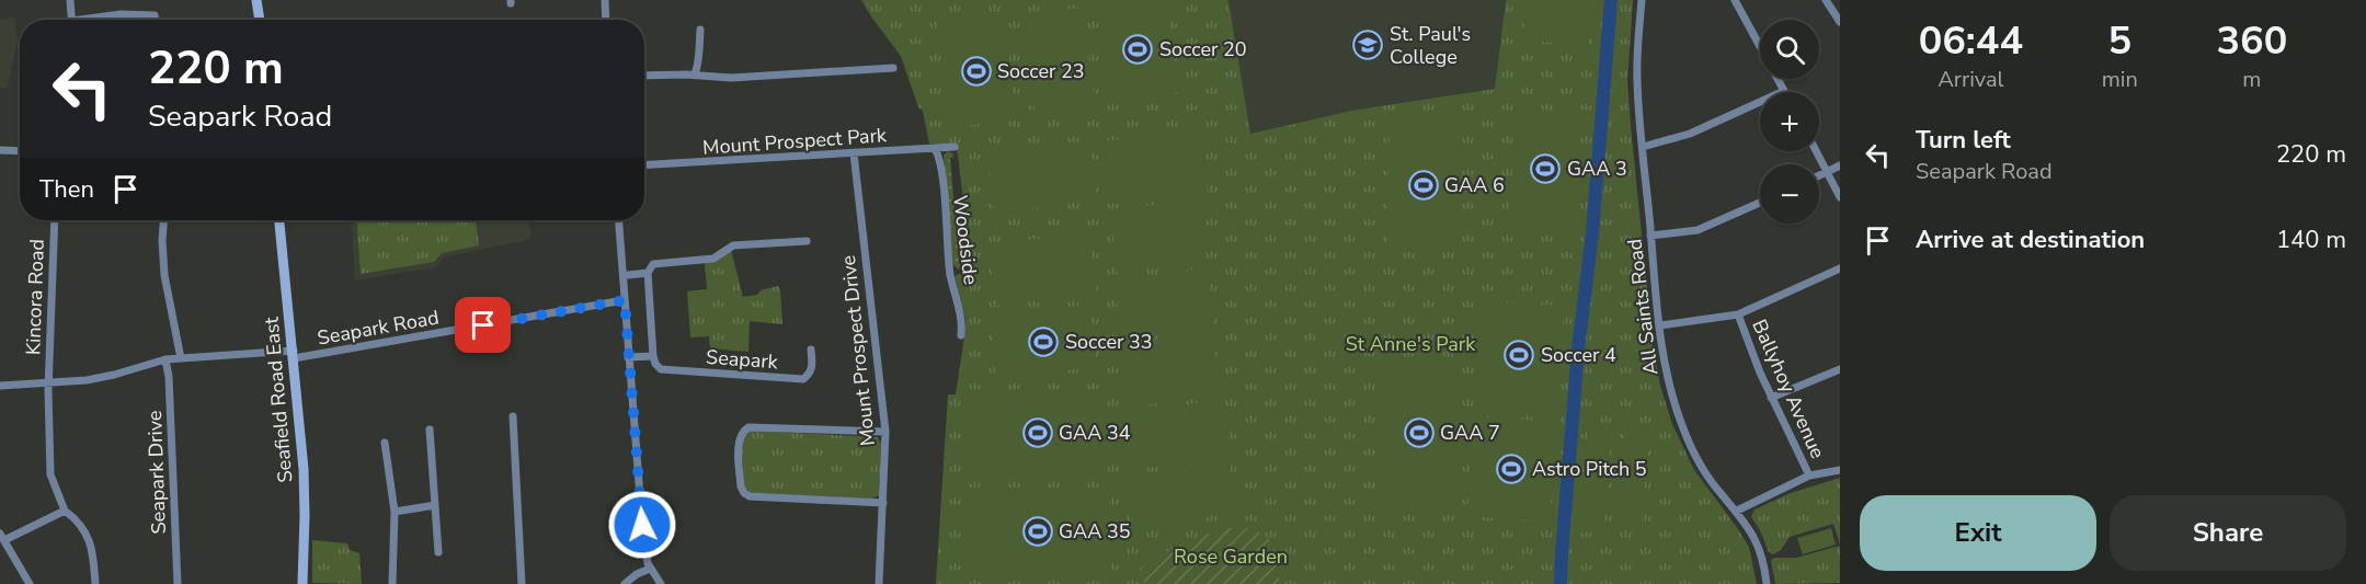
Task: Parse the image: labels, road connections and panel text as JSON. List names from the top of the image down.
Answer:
{
  "streets": {
    "street": [
      "Mount Prospect Park",
      "Woodside",
      "Kincora Road",
      "All Saints Road",
      "Seapark Road",
      "Mount Prospect Drive",
      "Seapark",
      "Ballyhoy Avenue",
      "Seafield Road East",
      "Seapark Drive"
    ]
  },
  "crossings": [
    ["Mount Prospect Park", "Woodside"],
    ["Mount Prospect Park", "Mount Prospect Drive"],
    ["Kincora Road", "Seapark Road"],
    ["Seapark Road", "Seafield Road East"],
    ["Seapark Road", "Seapark Drive"]
  ],
  "parks": ["St Anne's Park", "Rose Garden"],
  "places": {
    "school or university": ["St. Paul's College"],
    "sports": [
      "Soccer 20",
      "Soccer 23",
      "GAA 3",
      "GAA 6",
      "Soccer 33",
      "Soccer 4",
      "GAA 34",
      "GAA 7",
      "Astro Pitch 5",
      "GAA 35"
    ]
  },
  "page": {
    "eta": [
      "06:44",
      "Arrival",
      "5",
      "min",
      "360",
      "m"
    ],
    "map_buttons": ["+", "−"],
    "turn": ["220 m", "Seapark Road"],
    "list": [
      {
        "name": "Turn left",
        "note": "Seapark Road",
        "value": "220 m"
      },
      {
        "name": "Arrive at destination",
        "value": "140 m"
      }
    ],
    "then": "Then",
    "buttons": ["Exit", "Share"]
  }
}
